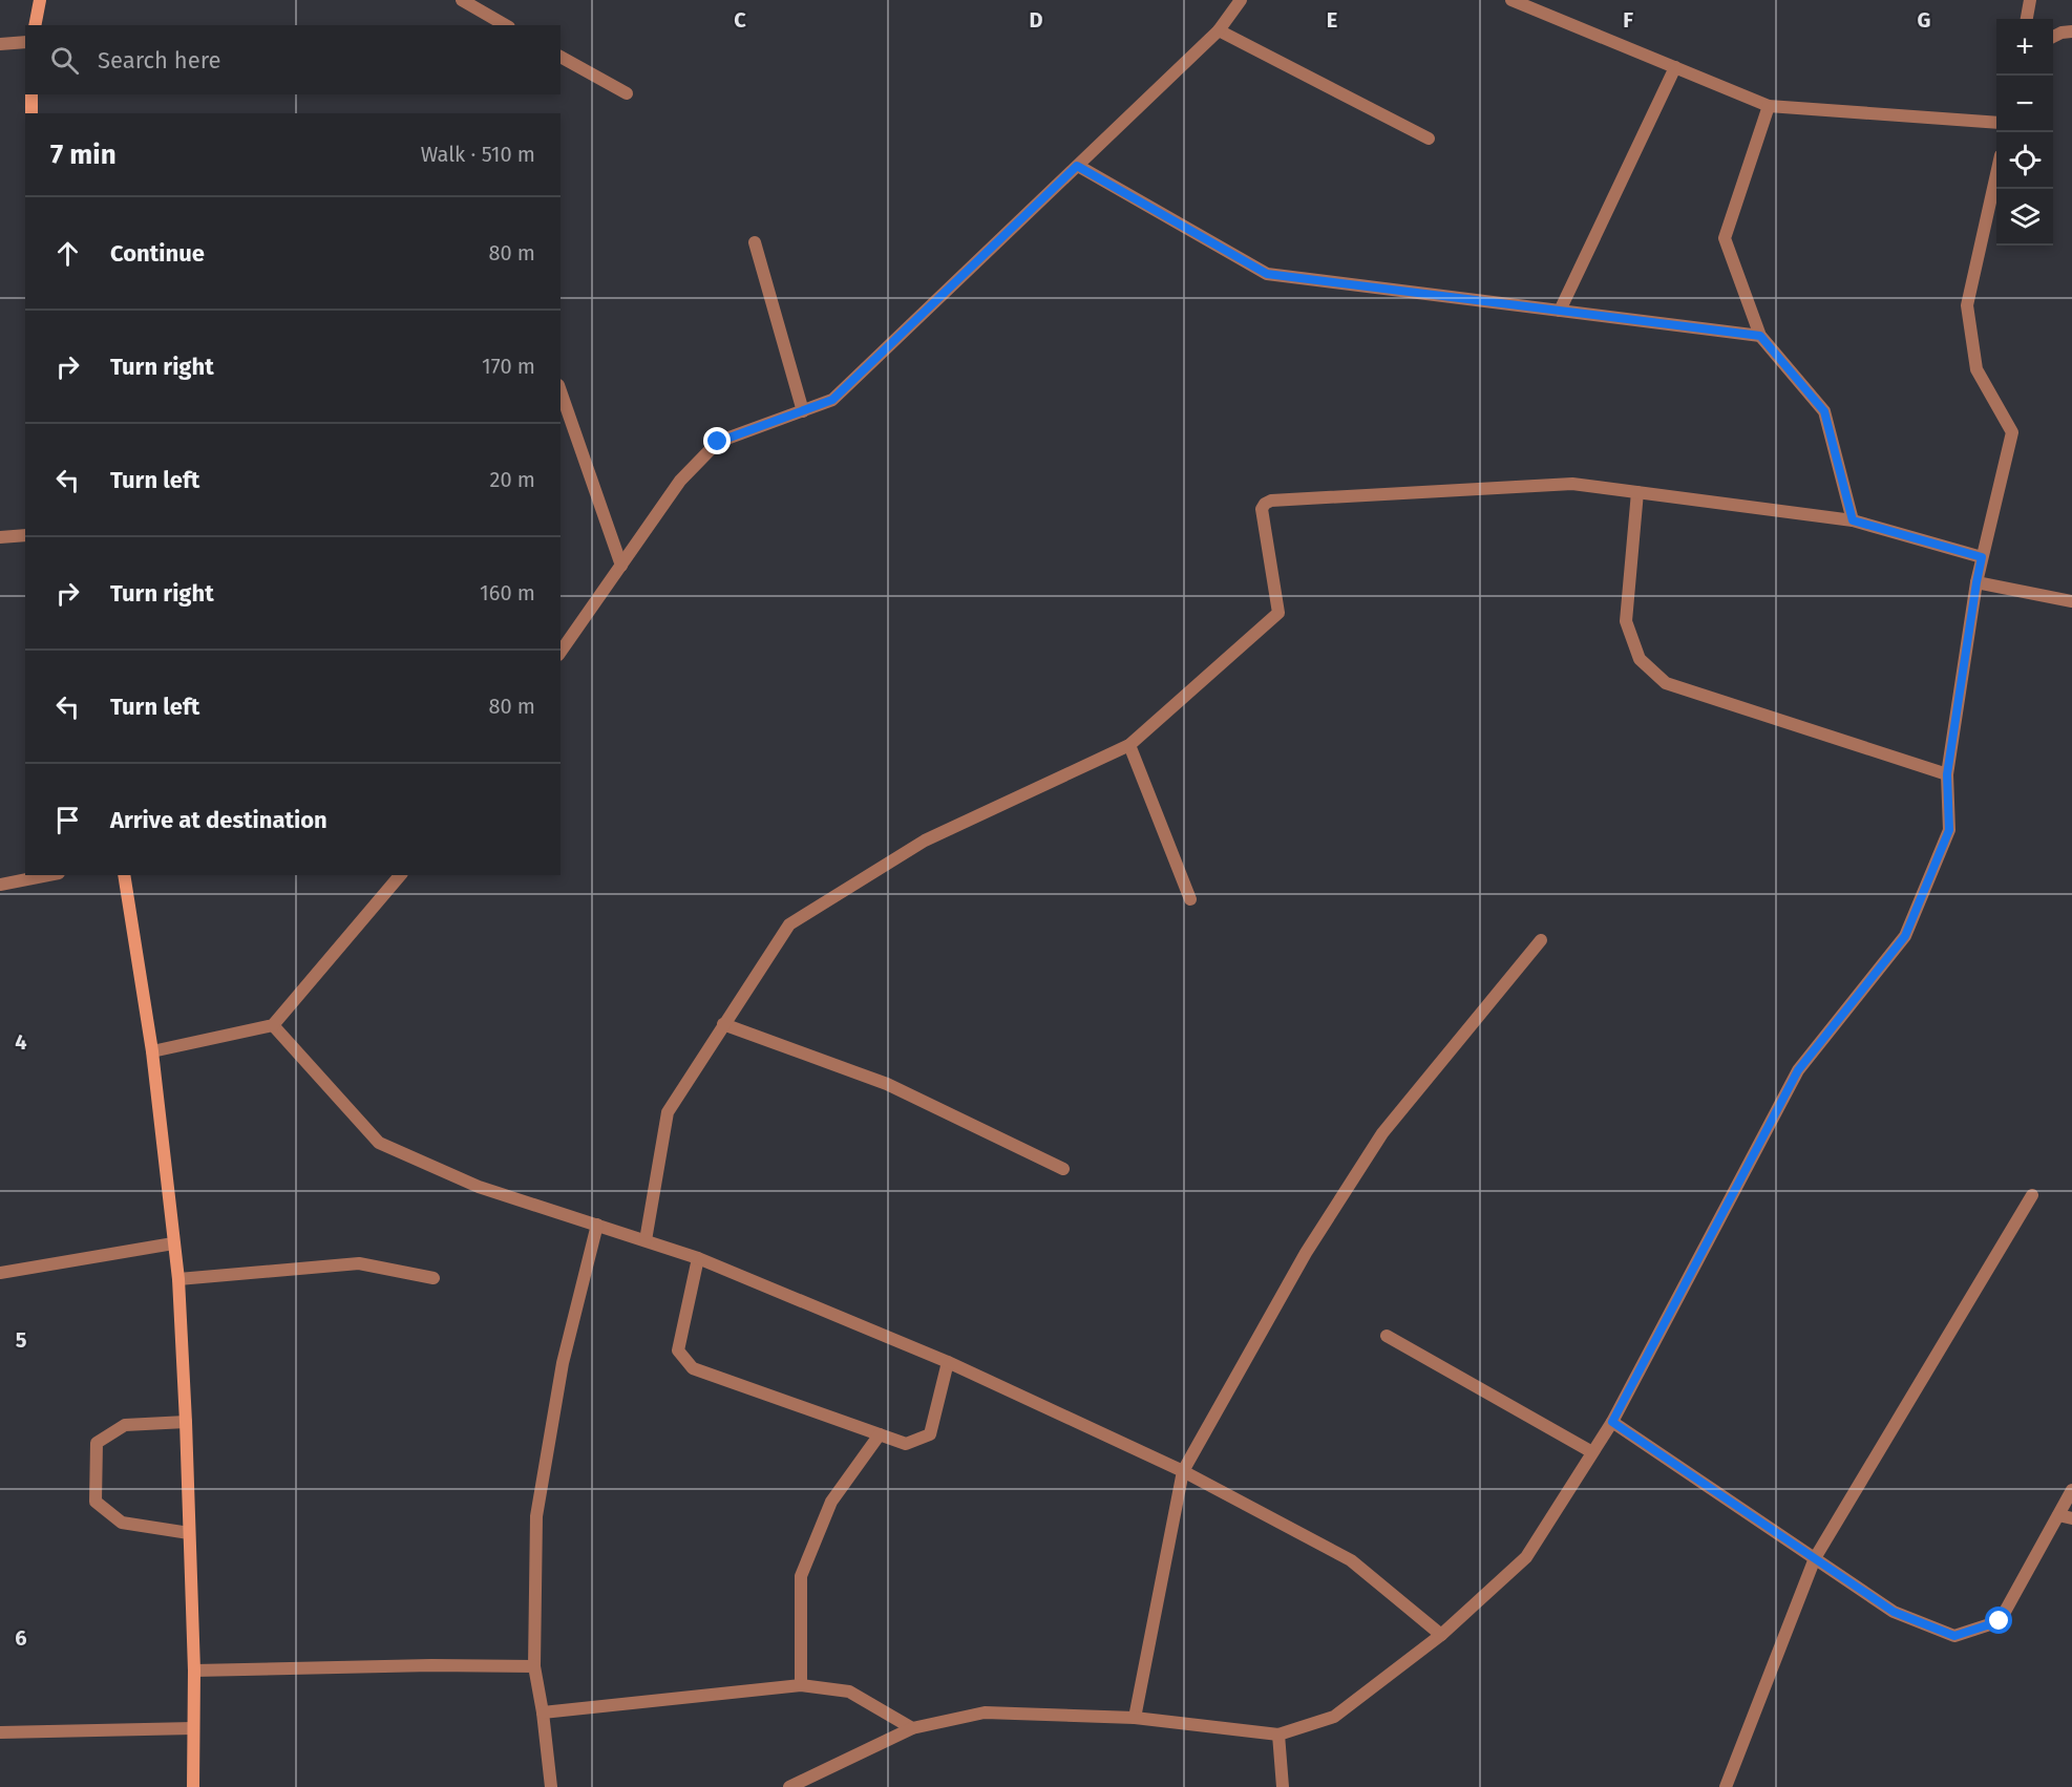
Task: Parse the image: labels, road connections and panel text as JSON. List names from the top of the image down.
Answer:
{
  "page": {
    "map_buttons": ["+", "−"],
    "search": "Search here",
    "heading": ["7 min", "Walk · 510 m"],
    "list": [
      ["Continue", "80 m"],
      ["Turn right", "170 m"],
      ["Turn left", "20 m"],
      ["Turn right", "160 m"],
      ["Turn left", "80 m"],
      "Arrive at destination"
    ]
  },
  "grid": {
    "columns": [
      "C",
      "D",
      "E",
      "F",
      "G"
    ],
    "rows": ["4", "5", "6"]
  }
}
